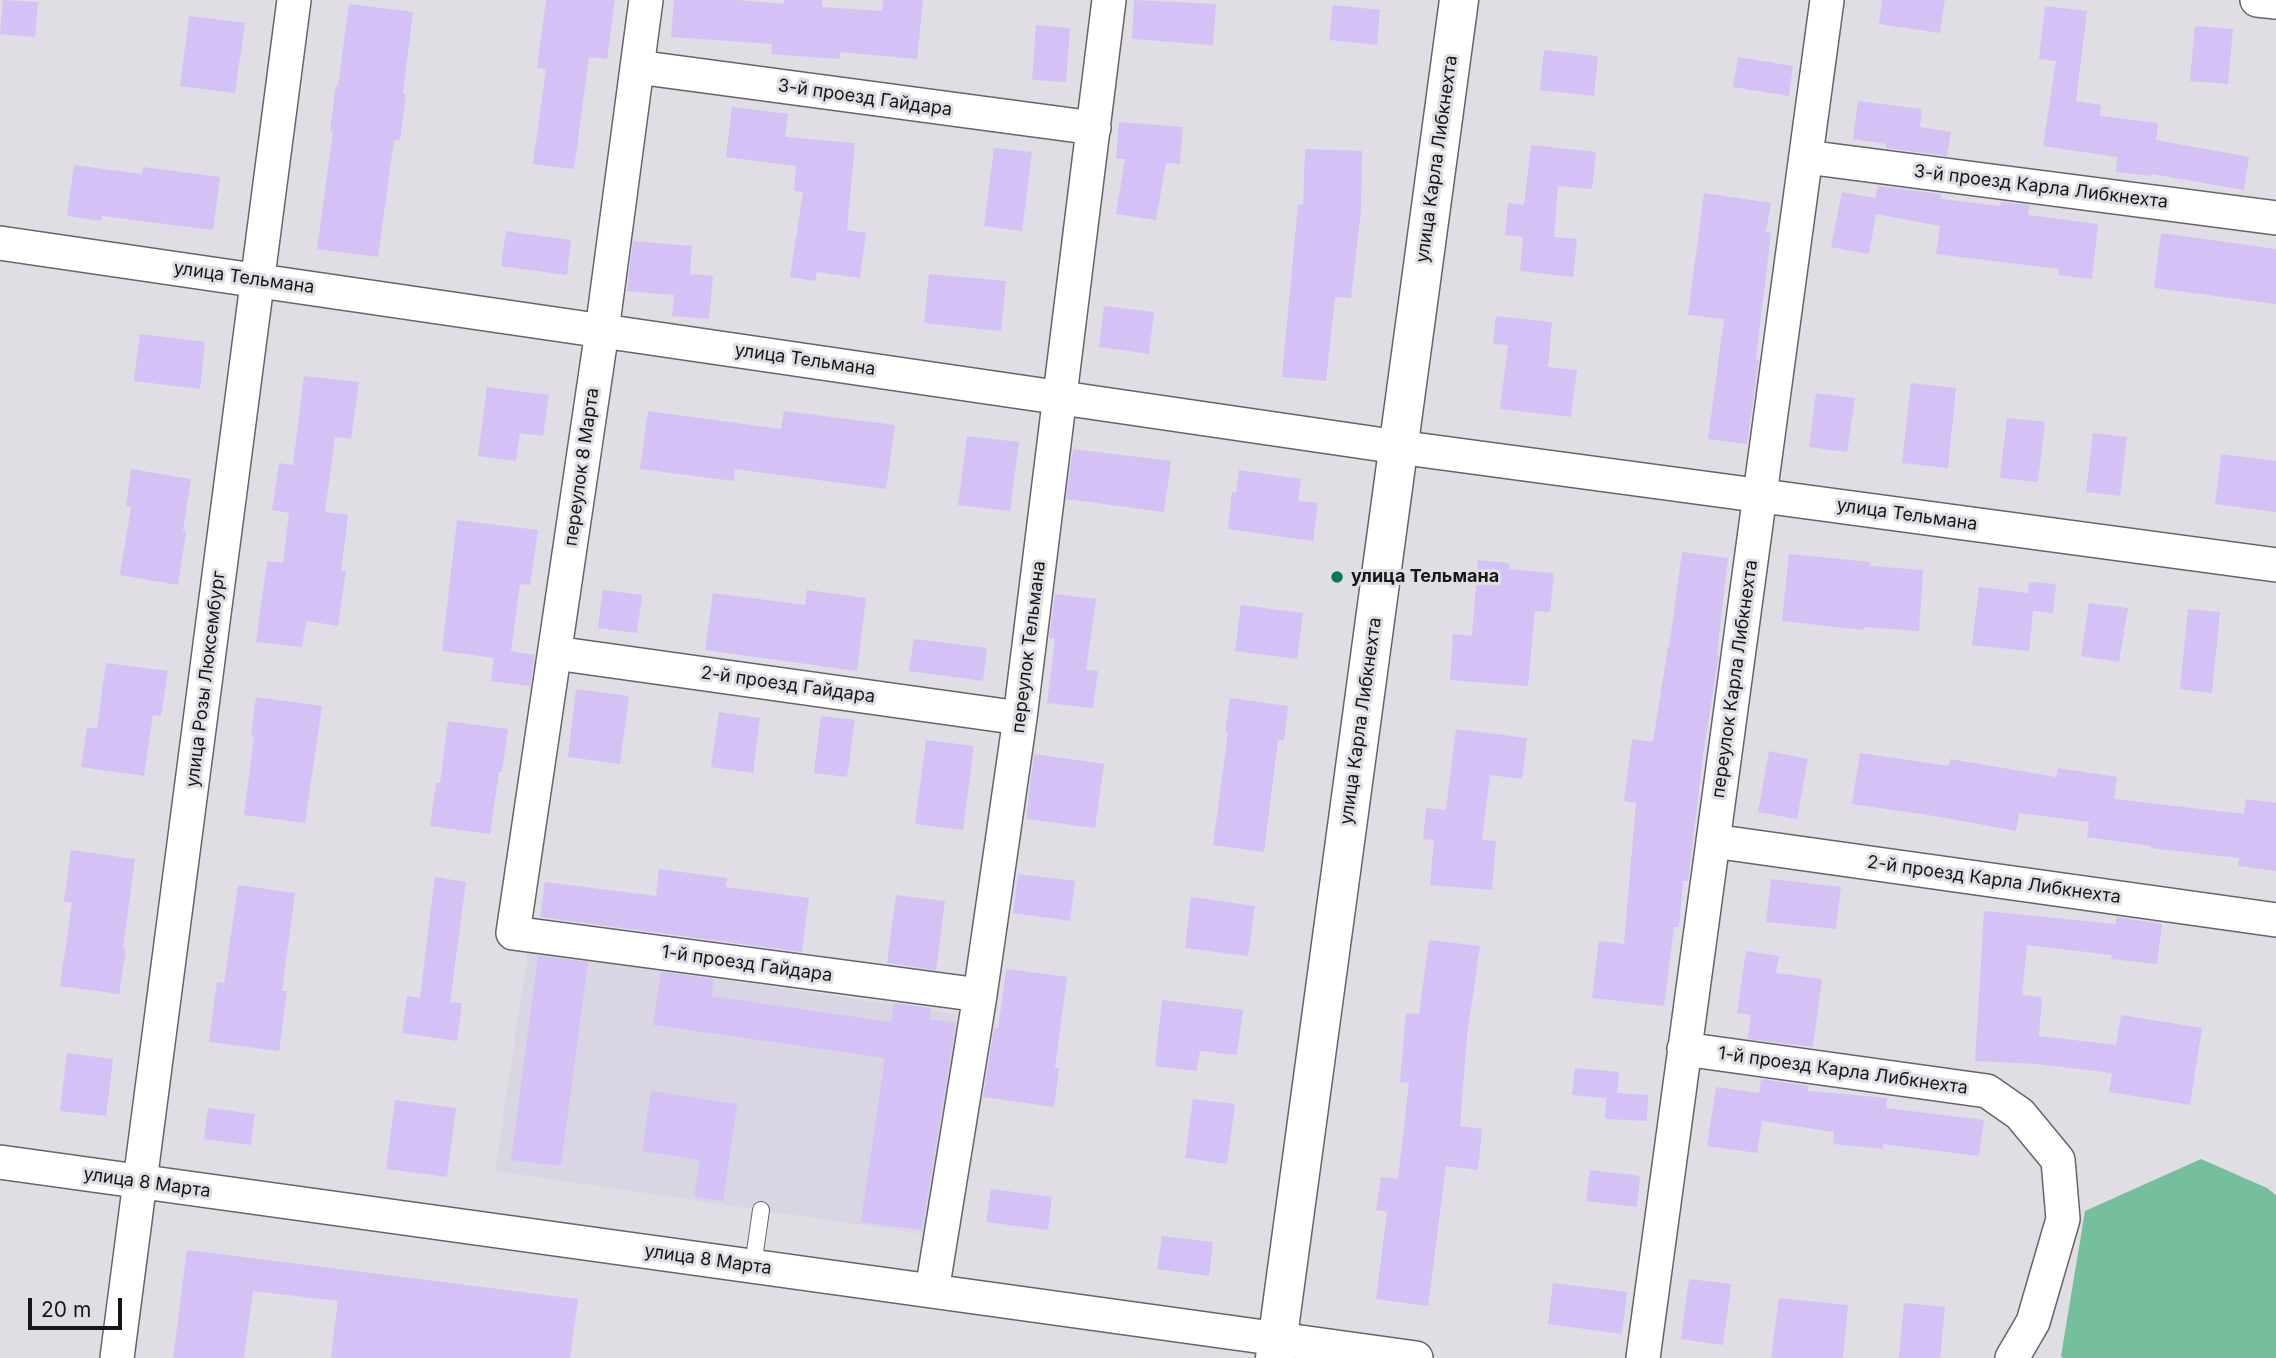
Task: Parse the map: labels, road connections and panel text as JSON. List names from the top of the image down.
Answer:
{
  "streets": {
    "main road": ["улица Карла Либкнехта"],
    "street": [
      "3-й проезд Гайдара",
      "3-й проезд Карла Либкнехта",
      "улица Тельмана",
      "переулок 8 Марта",
      "переулок Тельмана",
      "улица Розы Люксембург",
      "переулок Карла Либкнехта",
      "2-й проезд Гайдара",
      "2-й проезд Карла Либкнехта",
      "1-й проезд Гайдара",
      "1-й проезд Карла Либкнехта",
      "улица 8 Марта"
    ]
  },
  "crossings": [
    ["3-й проезд Гайдара", "переулок 8 Марта"],
    ["3-й проезд Гайдара", "переулок Тельмана"],
    ["улица Карла Либкнехта", "улица Тельмана"],
    ["улица Карла Либкнехта", "улица 8 Марта"],
    ["3-й проезд Карла Либкнехта", "переулок Карла Либкнехта"],
    ["улица Тельмана", "переулок 8 Марта"],
    ["улица Тельмана", "переулок Тельмана"],
    ["улица Тельмана", "улица Розы Люксембург"],
    ["улица Тельмана", "переулок Карла Либкнехта"],
    ["переулок 8 Марта", "2-й проезд Гайдара"],
    ["переулок 8 Марта", "1-й проезд Гайдара"],
    ["переулок Тельмана", "2-й проезд Гайдара"],
    ["переулок Тельмана", "1-й проезд Гайдара"],
    ["переулок Тельмана", "улица 8 Марта"],
    ["улица Розы Люксембург", "улица 8 Марта"],
    ["переулок Карла Либкнехта", "2-й проезд Карла Либкнехта"],
    ["переулок Карла Либкнехта", "1-й проезд Карла Либкнехта"]
  ],
  "places": ["улица Тельмана"],
  "scale_bar": "20 m"
}
